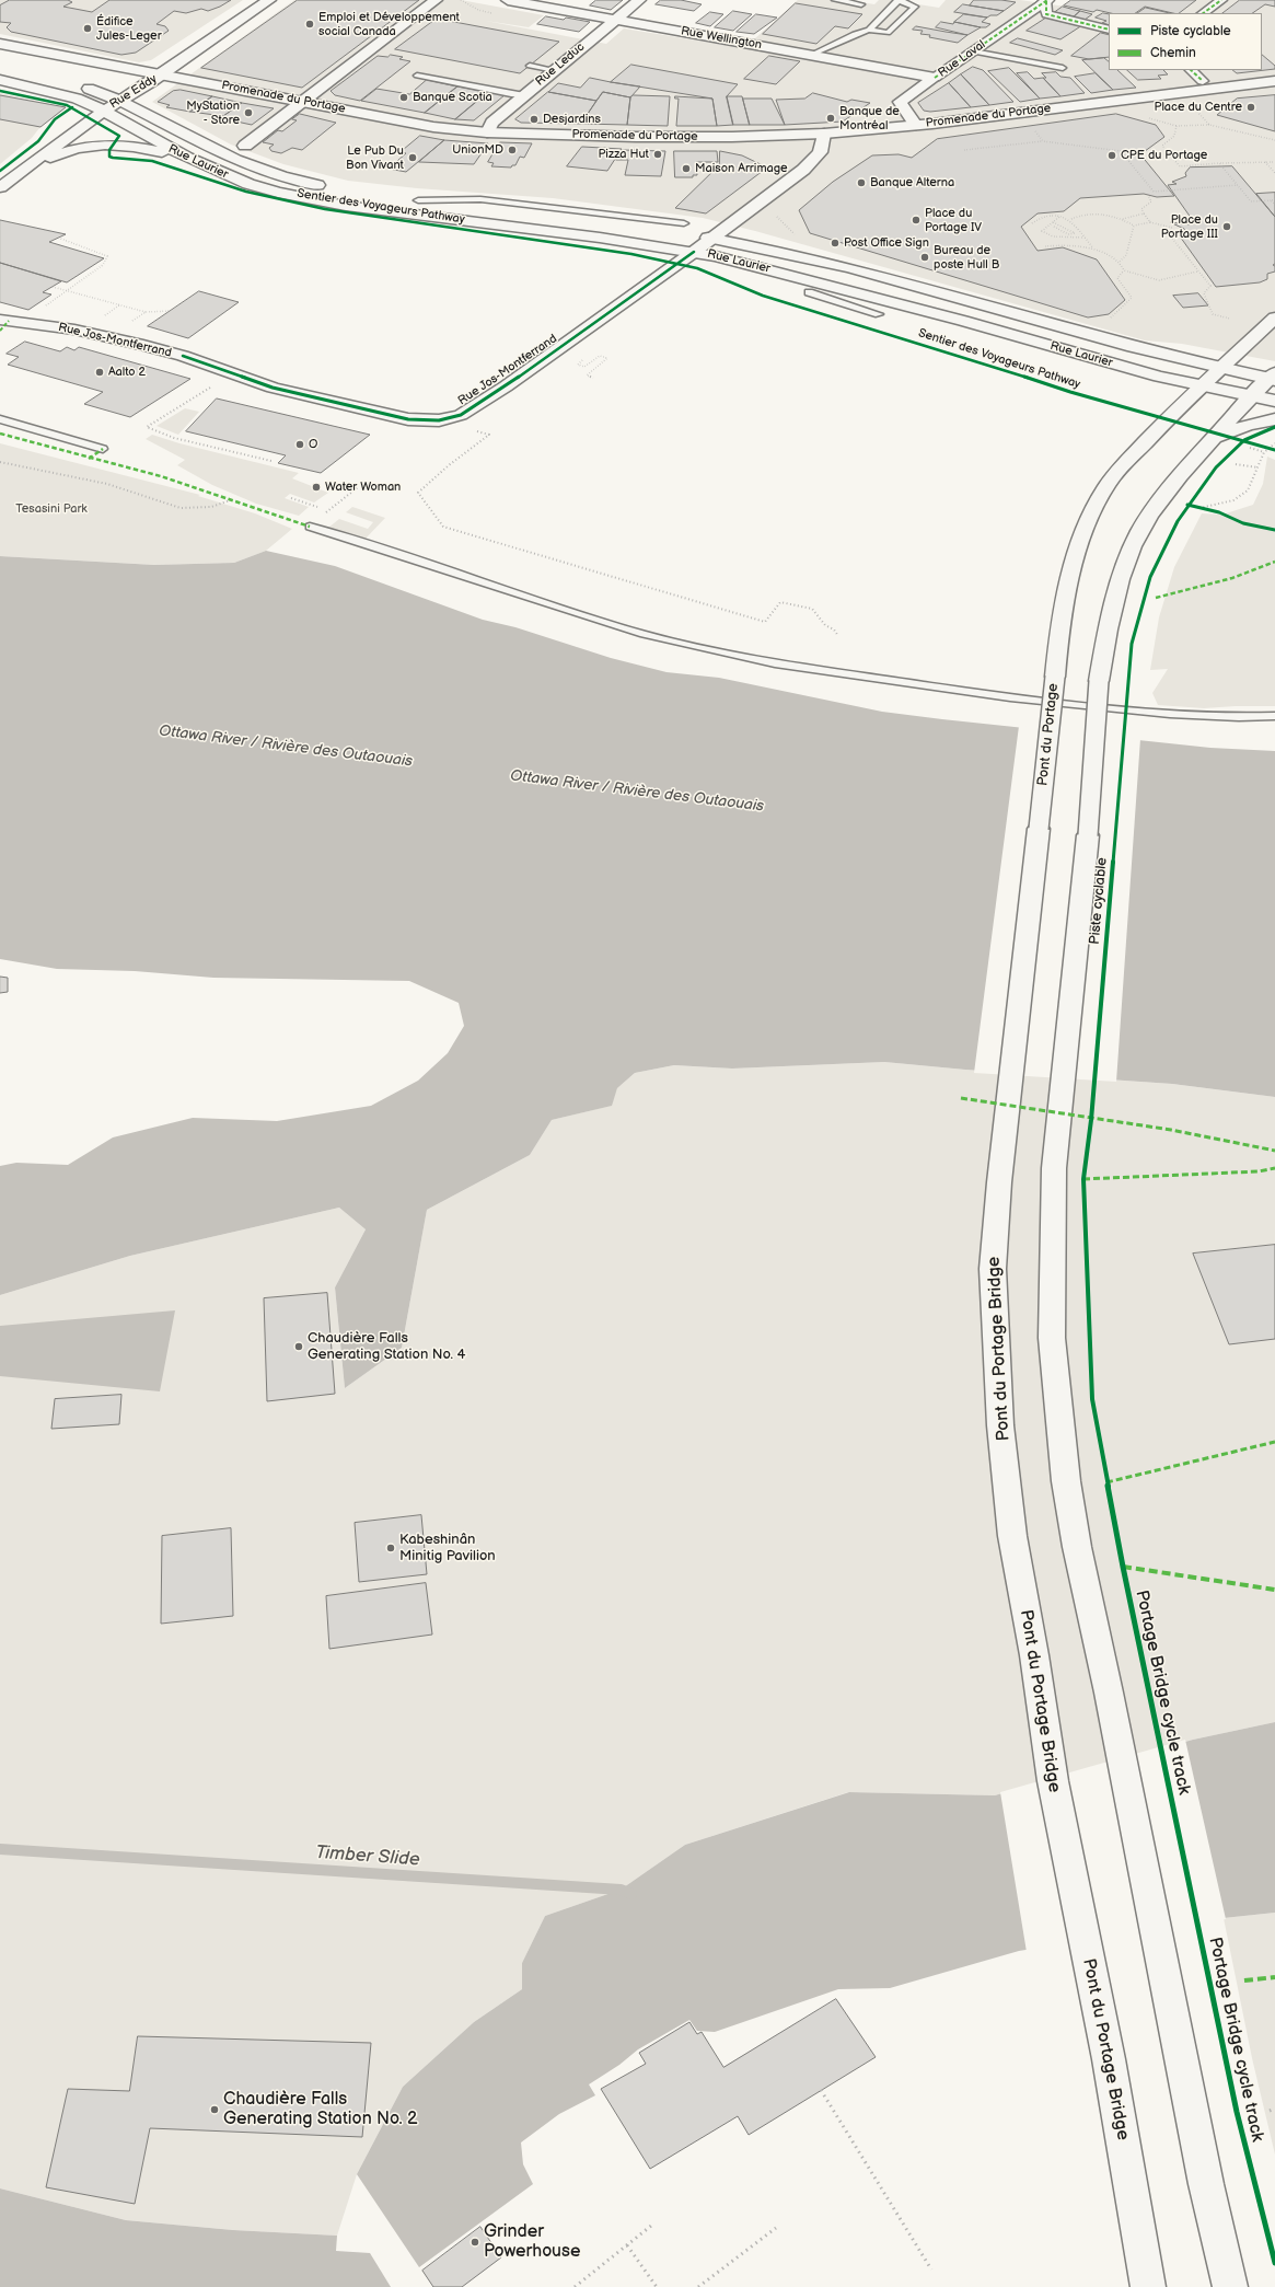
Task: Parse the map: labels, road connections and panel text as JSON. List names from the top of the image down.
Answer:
{
  "streets": {
    "main road": [
      "Rue Wellington",
      "Rue Laval",
      "Rue Leduc",
      "Rue Eddy",
      "Promenade du Portage",
      "Rue Laurier",
      "Rue Jos-Montferrand",
      "Pont du Portage",
      "Pont du Portage Bridge"
    ],
    "cycle path": ["Sentier des Voyageurs Pathway", "Piste cyclable"]
  },
  "crossings": [
    ["Rue Wellington", "Rue Laval"],
    ["Rue Wellington", "Rue Leduc"],
    ["Rue Laval", "Promenade du Portage"],
    ["Rue Leduc", "Promenade du Portage"],
    ["Rue Eddy", "Promenade du Portage"],
    ["Rue Eddy", "Rue Laurier"],
    ["Rue Laurier", "Rue Jos-Montferrand"],
    ["Rue Laurier", "Pont du Portage"],
    ["Pont du Portage", "Pont du Portage Bridge"]
  ],
  "water": ["Ottawa River / Rivière des Outaouais", "Timber Slide"],
  "parks": ["Tesasini Park"],
  "places": [
    "Emploi et Développement social Canada",
    "Édifice Jules-Leger",
    "Banque Scotia",
    "Place du Centre",
    "MyStation - Store",
    "Banque de Montréal",
    "Desjardins",
    "UnionMD",
    "Pizza Hut",
    "CPE du Portage",
    "Le Pub Du Bon Vivant",
    "Maison Arrimage",
    "Banque Alterna",
    "Place du Portage IV",
    "Place du Portage III",
    "Post Office Sign",
    "Bureau de poste Hull B",
    "Aalto 2",
    "O",
    "Water Woman",
    "Chaudière Falls Generating Station No. 4",
    "Kabeshinân Minitig Pavilion",
    "Chaudière Falls Generating Station No. 2",
    "Grinder Powerhouse"
  ],
  "legend": ["Piste cyclable", "Chemin"]
}
